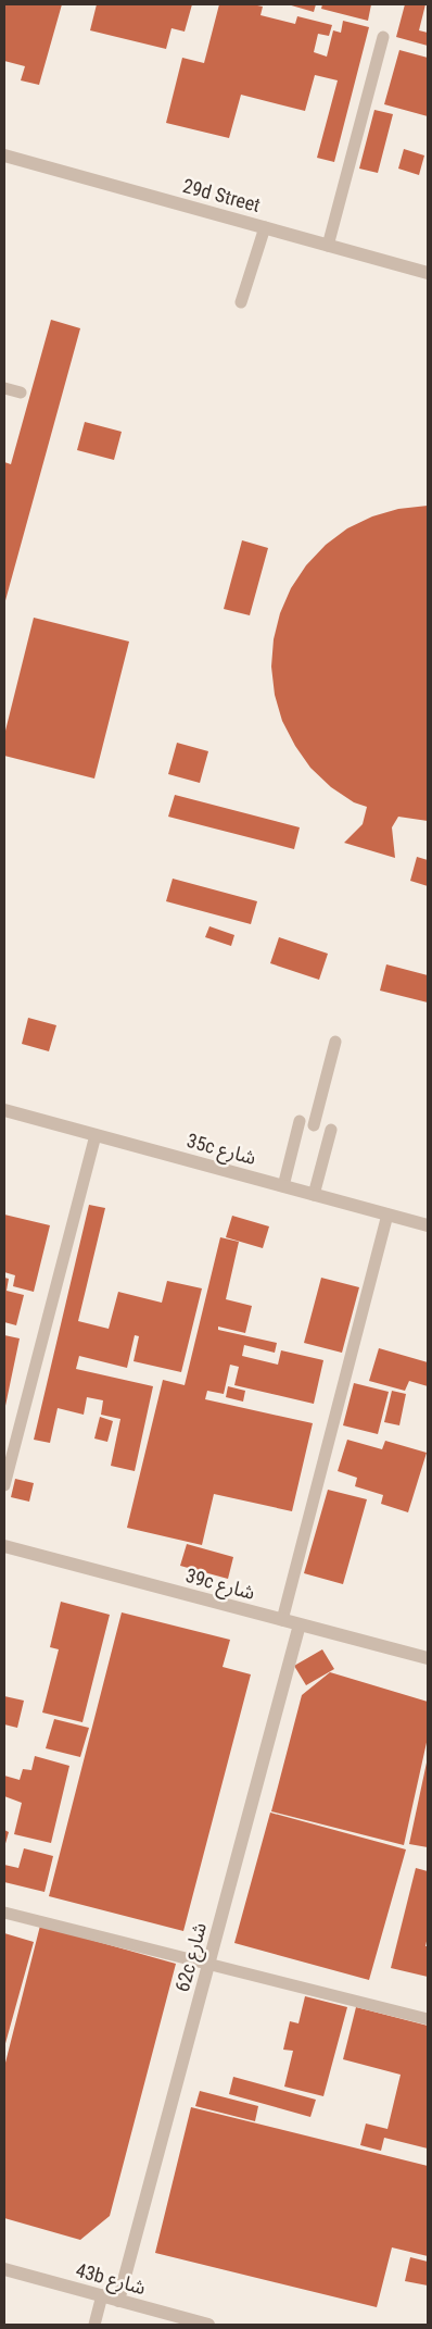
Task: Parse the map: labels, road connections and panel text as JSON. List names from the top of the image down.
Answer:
{
  "streets": {
    "street": [
      "29d Street",
      "35c شارع",
      "39c شارع",
      "62c شارع",
      "43b شارع"
    ]
  },
  "crossings": [
    ["39c شارع", "62c شارع"],
    ["62c شارع", "43b شارع"]
  ]
}
